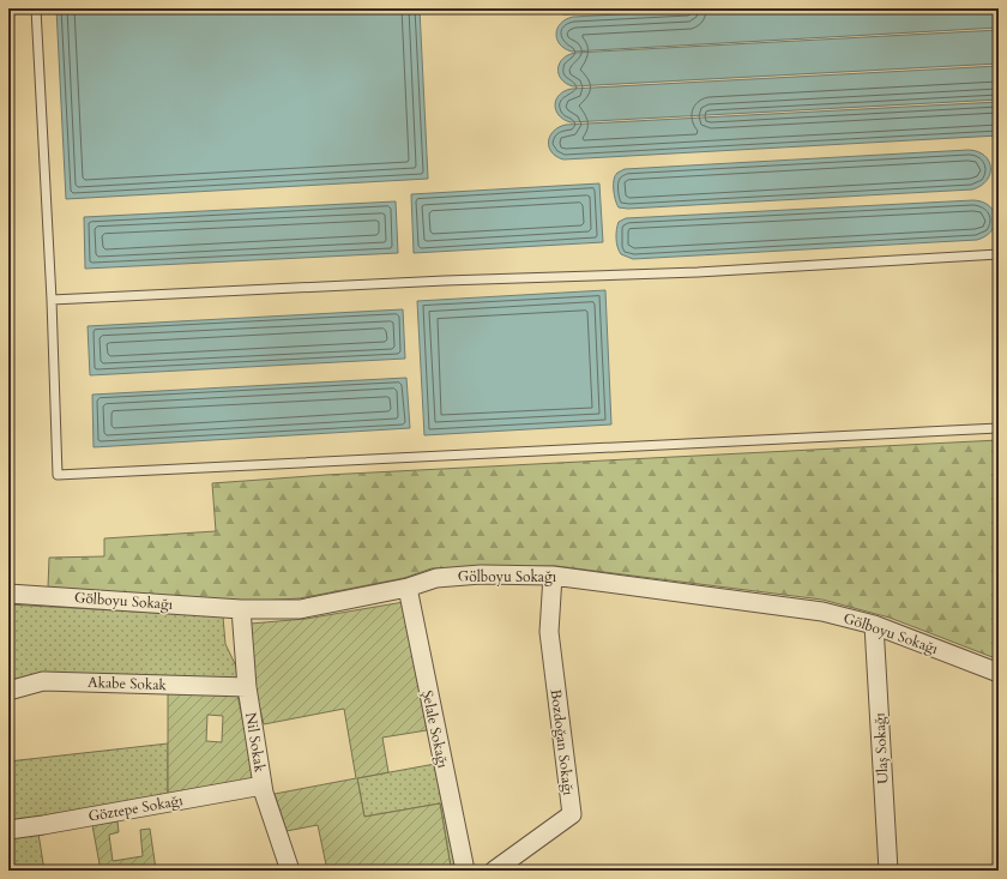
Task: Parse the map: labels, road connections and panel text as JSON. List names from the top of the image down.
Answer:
{
  "streets": {
    "street": [
      "Gölboyu Sokağı",
      "Akabe Sokak",
      "Şelale Sokağı",
      "Nil Sokak",
      "Bozdoğan Sokağı",
      "Ulaş Sokağı",
      "Göztepe Sokağı"
    ]
  },
  "crossings": [
    ["Gölboyu Sokağı", "Şelale Sokağı"],
    ["Gölboyu Sokağı", "Nil Sokak"],
    ["Gölboyu Sokağı", "Bozdoğan Sokağı"],
    ["Gölboyu Sokağı", "Ulaş Sokağı"],
    ["Akabe Sokak", "Nil Sokak"],
    ["Nil Sokak", "Göztepe Sokağı"]
  ]
}
